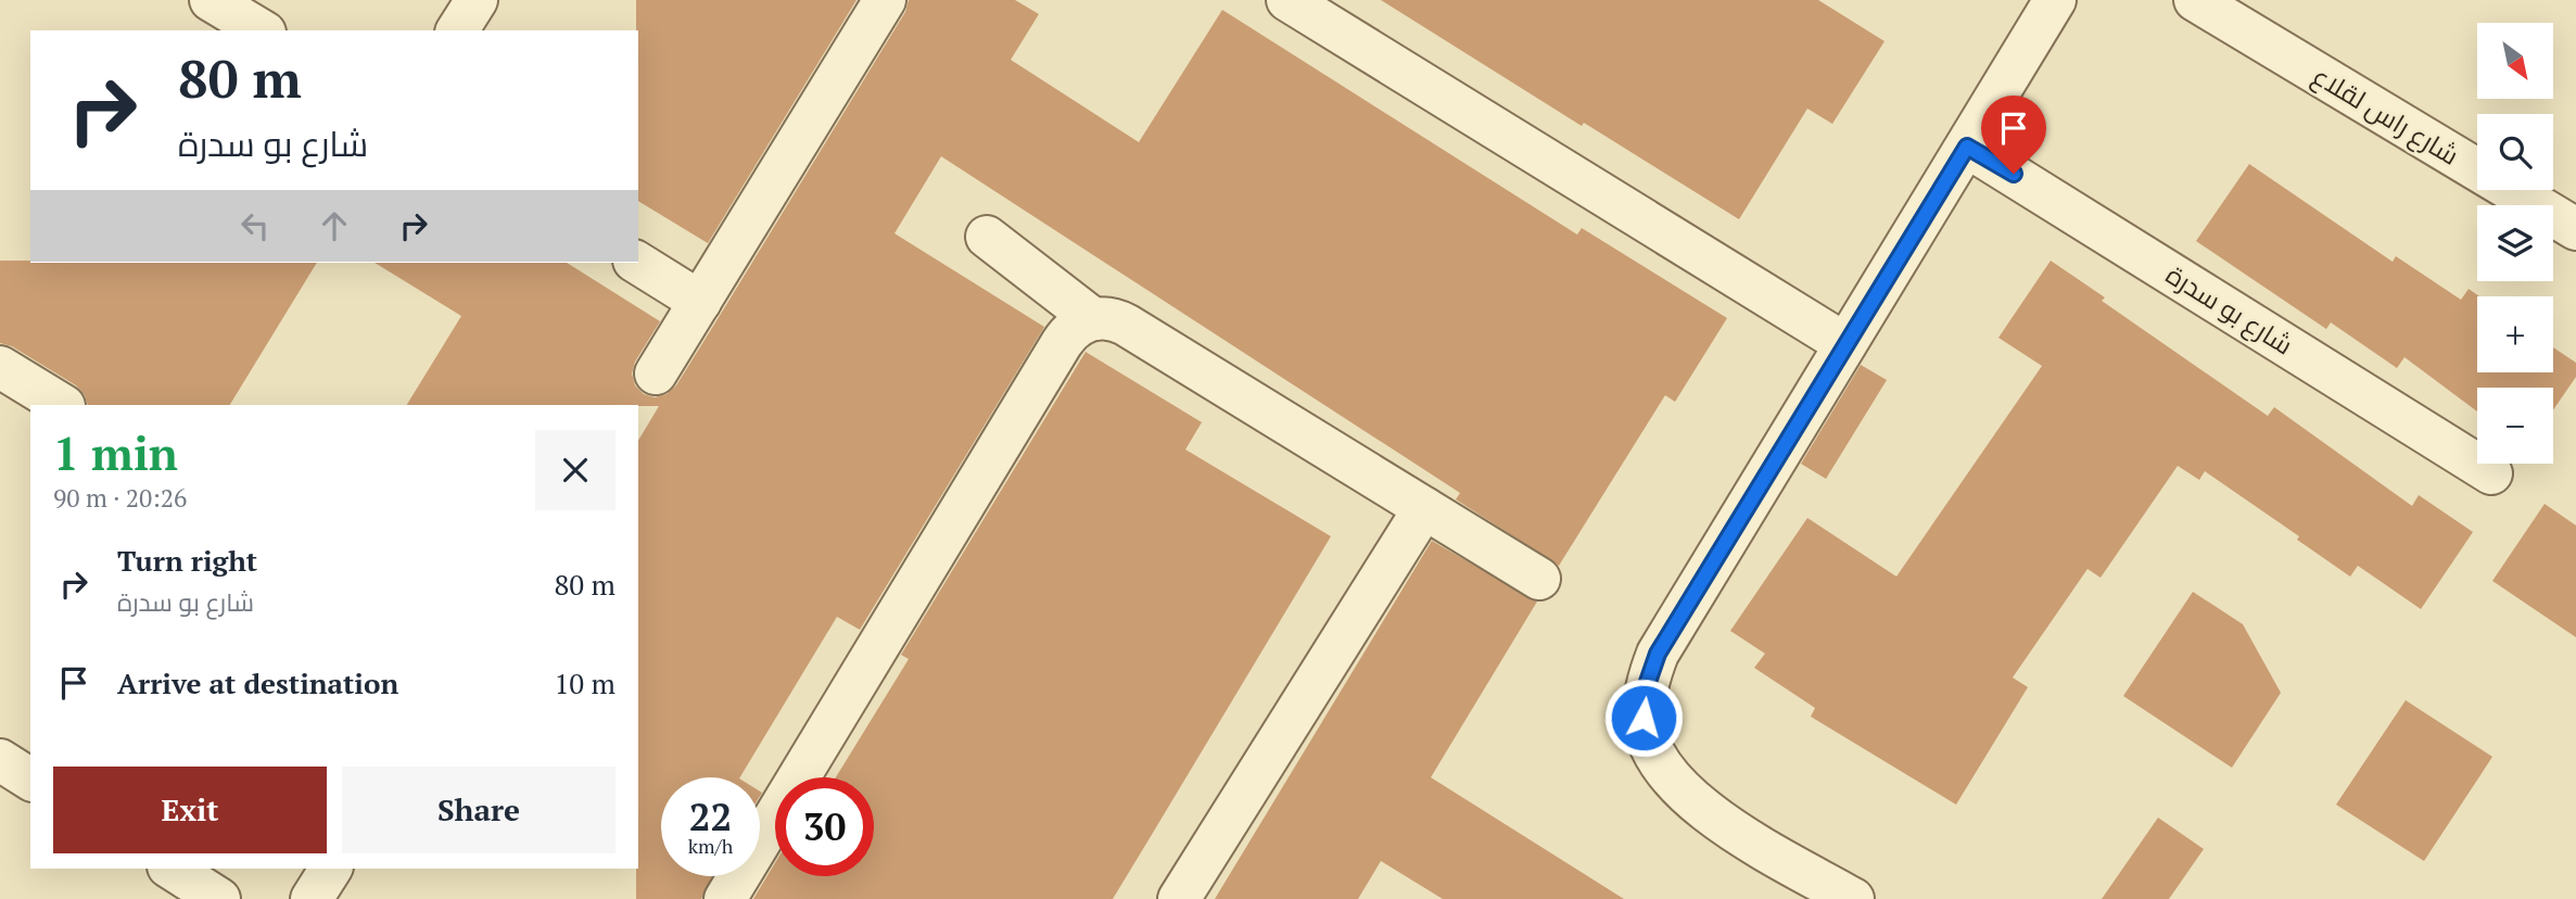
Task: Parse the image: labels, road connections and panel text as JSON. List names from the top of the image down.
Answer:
{
  "streets": {
    "street": ["شارع راس لقلاع", "شارع بو سدرة"]
  },
  "north": "bottom right",
  "page": {
    "map_buttons": ["+", "−"],
    "turn": ["80 m", "شارع بو سدرة"],
    "heading": ["1 min", "90 m · 20:26"],
    "list": [
      {
        "name": "Turn right",
        "note": "شارع بو سدرة",
        "value": "80 m"
      },
      {
        "name": "Arrive at destination",
        "value": "10 m"
      }
    ],
    "buttons": ["Exit", "Share"],
    "speed": "22 km/h",
    "limit": "30"
  }
}
